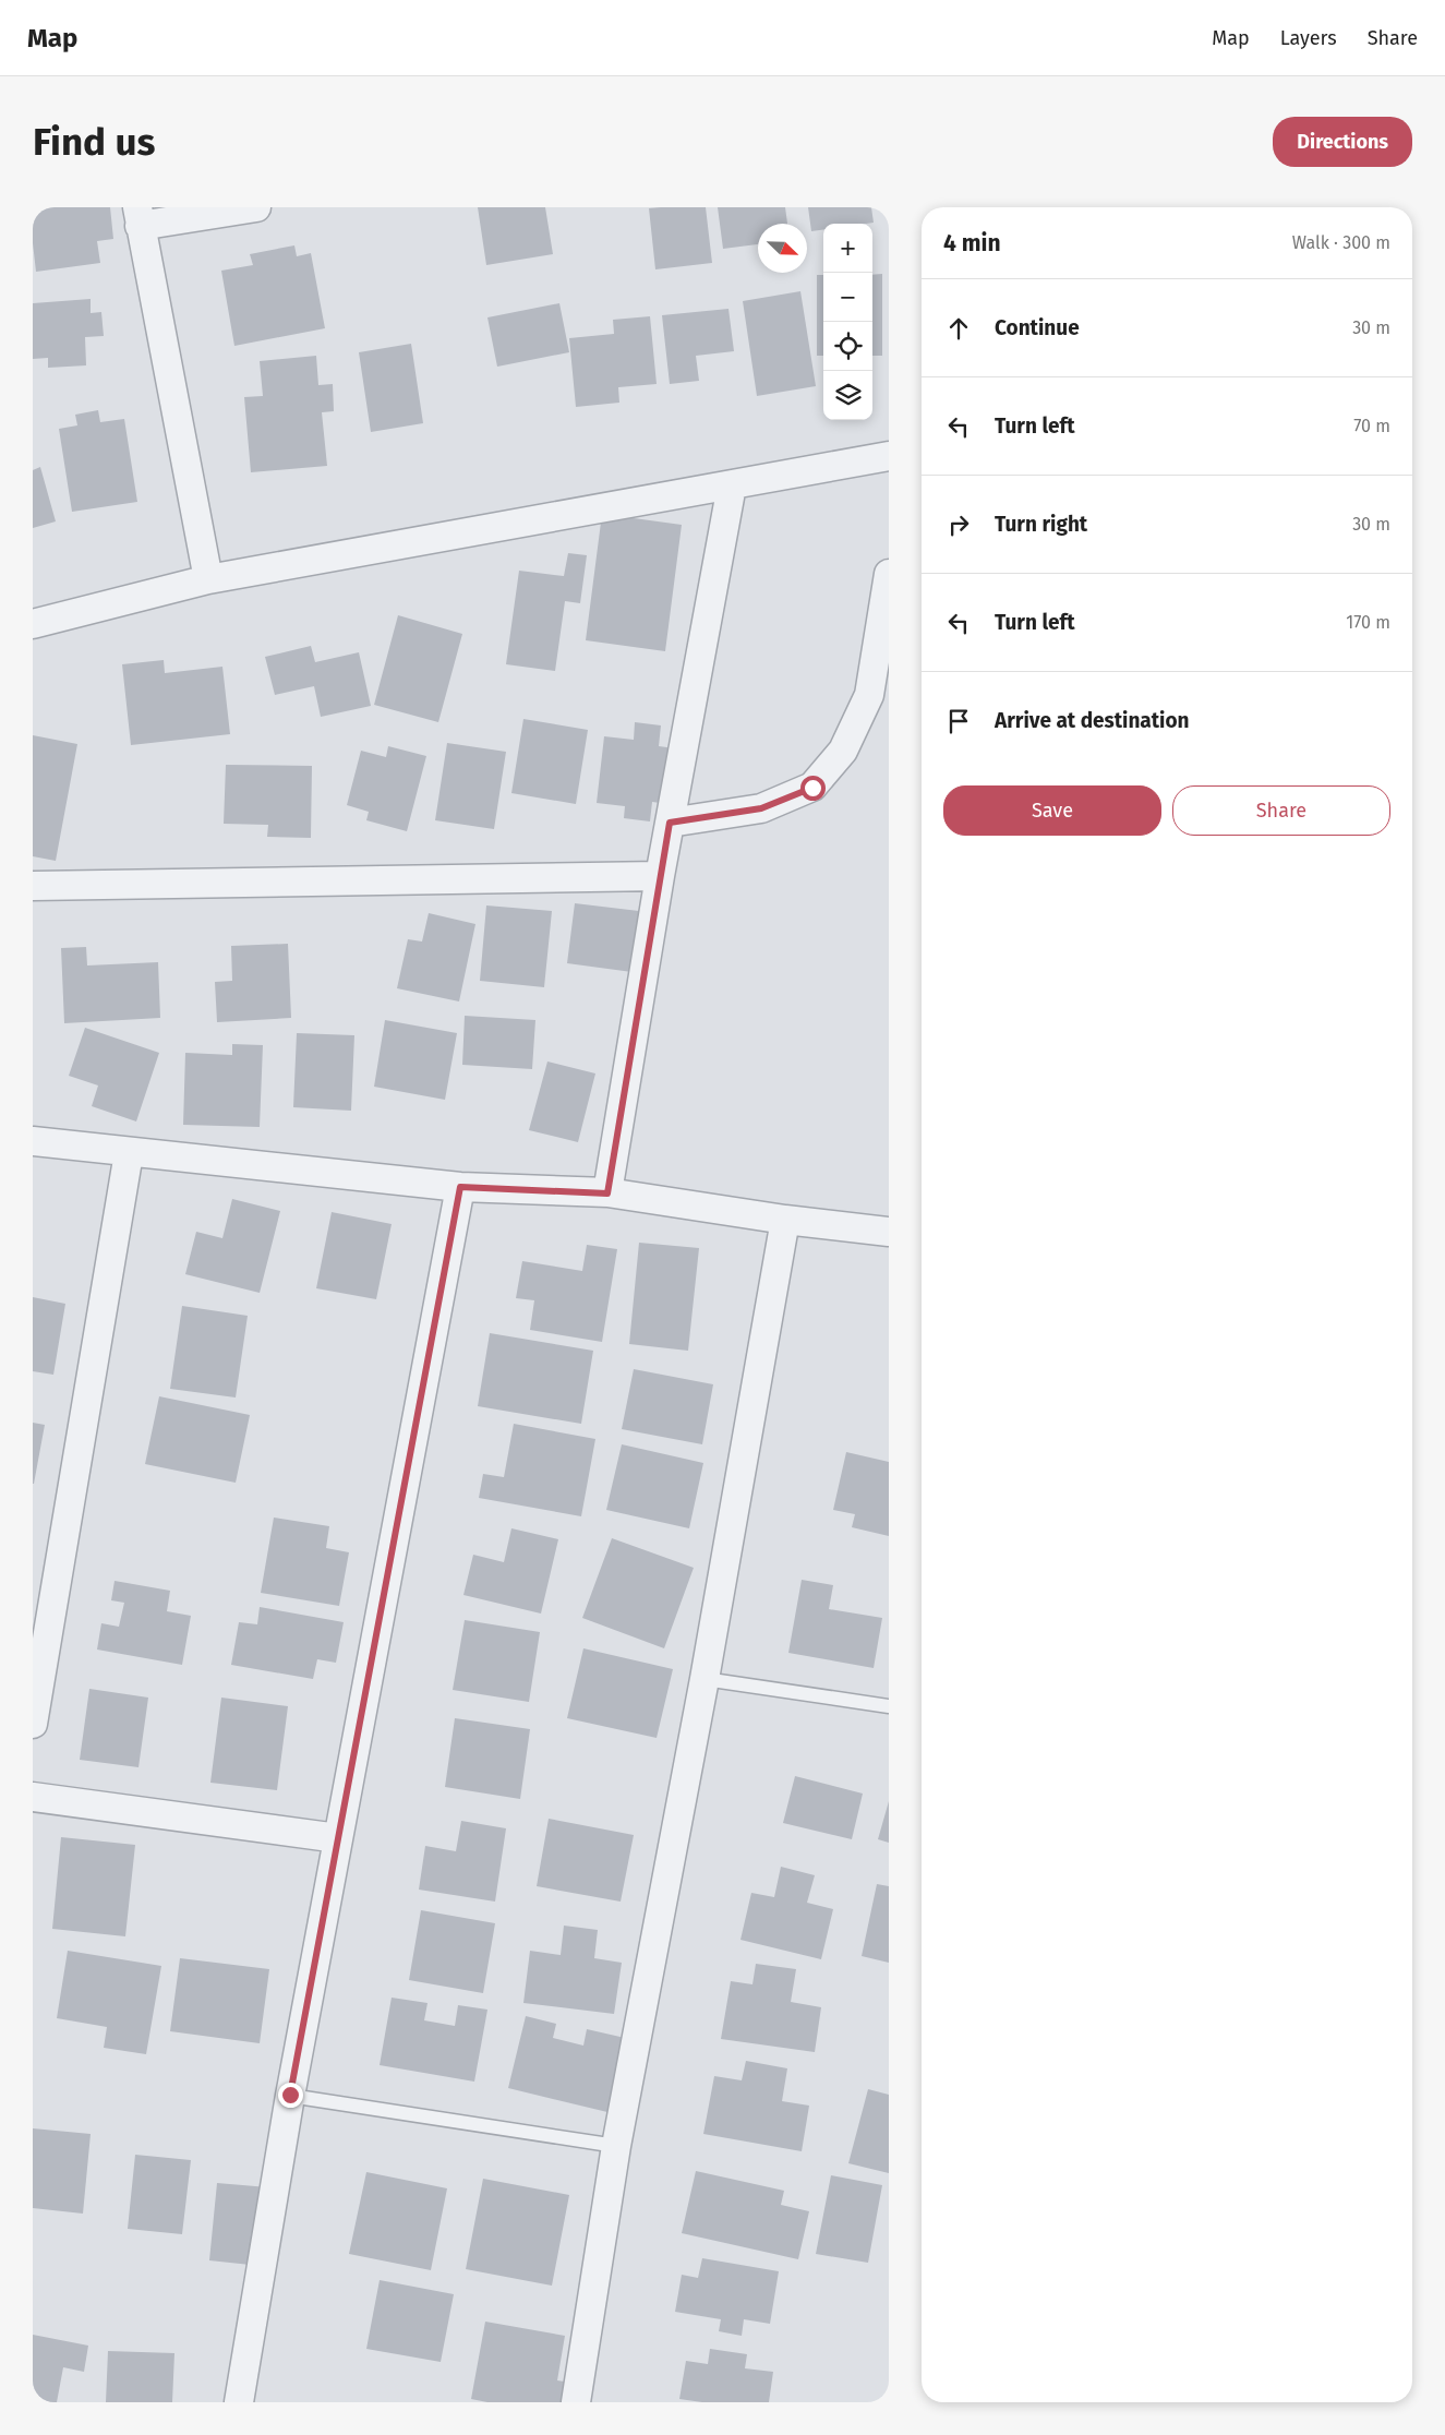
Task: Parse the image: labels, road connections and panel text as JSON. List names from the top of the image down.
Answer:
{
  "north": "bottom right",
  "page": {
    "header": "Map",
    "nav": ["Map", "Layers", "Share"],
    "buttons": [
      "Directions",
      ["Save", "Share"]
    ],
    "title": "Find us",
    "heading": ["4 min", "Walk · 300 m"],
    "map_buttons": ["+", "−"],
    "list": [
      ["Continue", "30 m"],
      ["Turn left", "70 m"],
      ["Turn right", "30 m"],
      ["Turn left", "170 m"],
      "Arrive at destination"
    ]
  }
}
